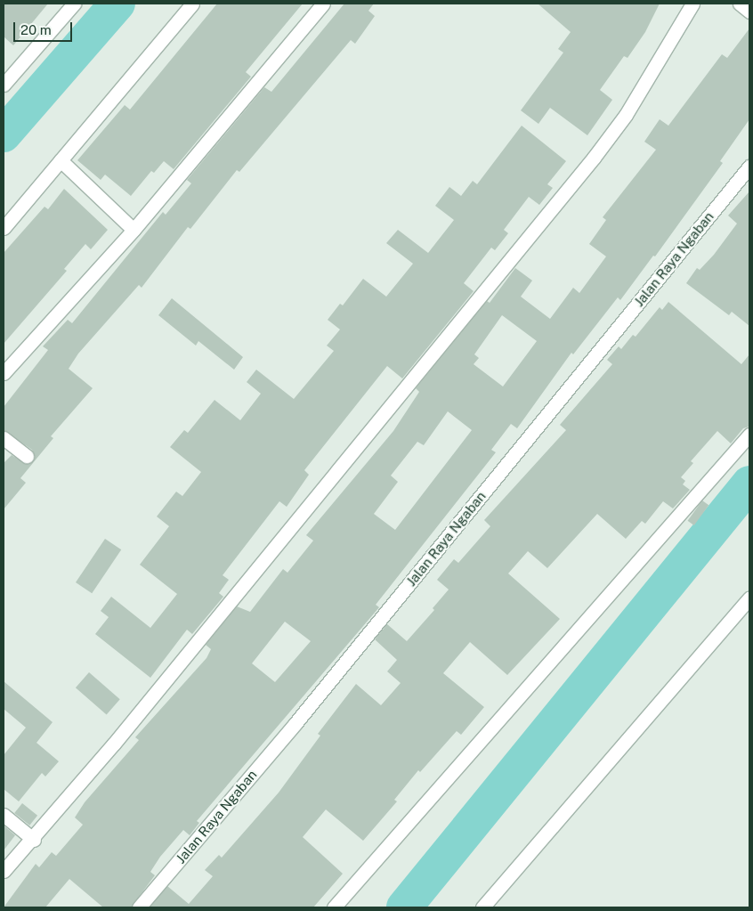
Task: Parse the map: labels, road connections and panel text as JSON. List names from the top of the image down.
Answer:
{
  "streets": {
    "street": ["Jalan Raya Ngaban"]
  },
  "scale_bar": "20 m"
}
